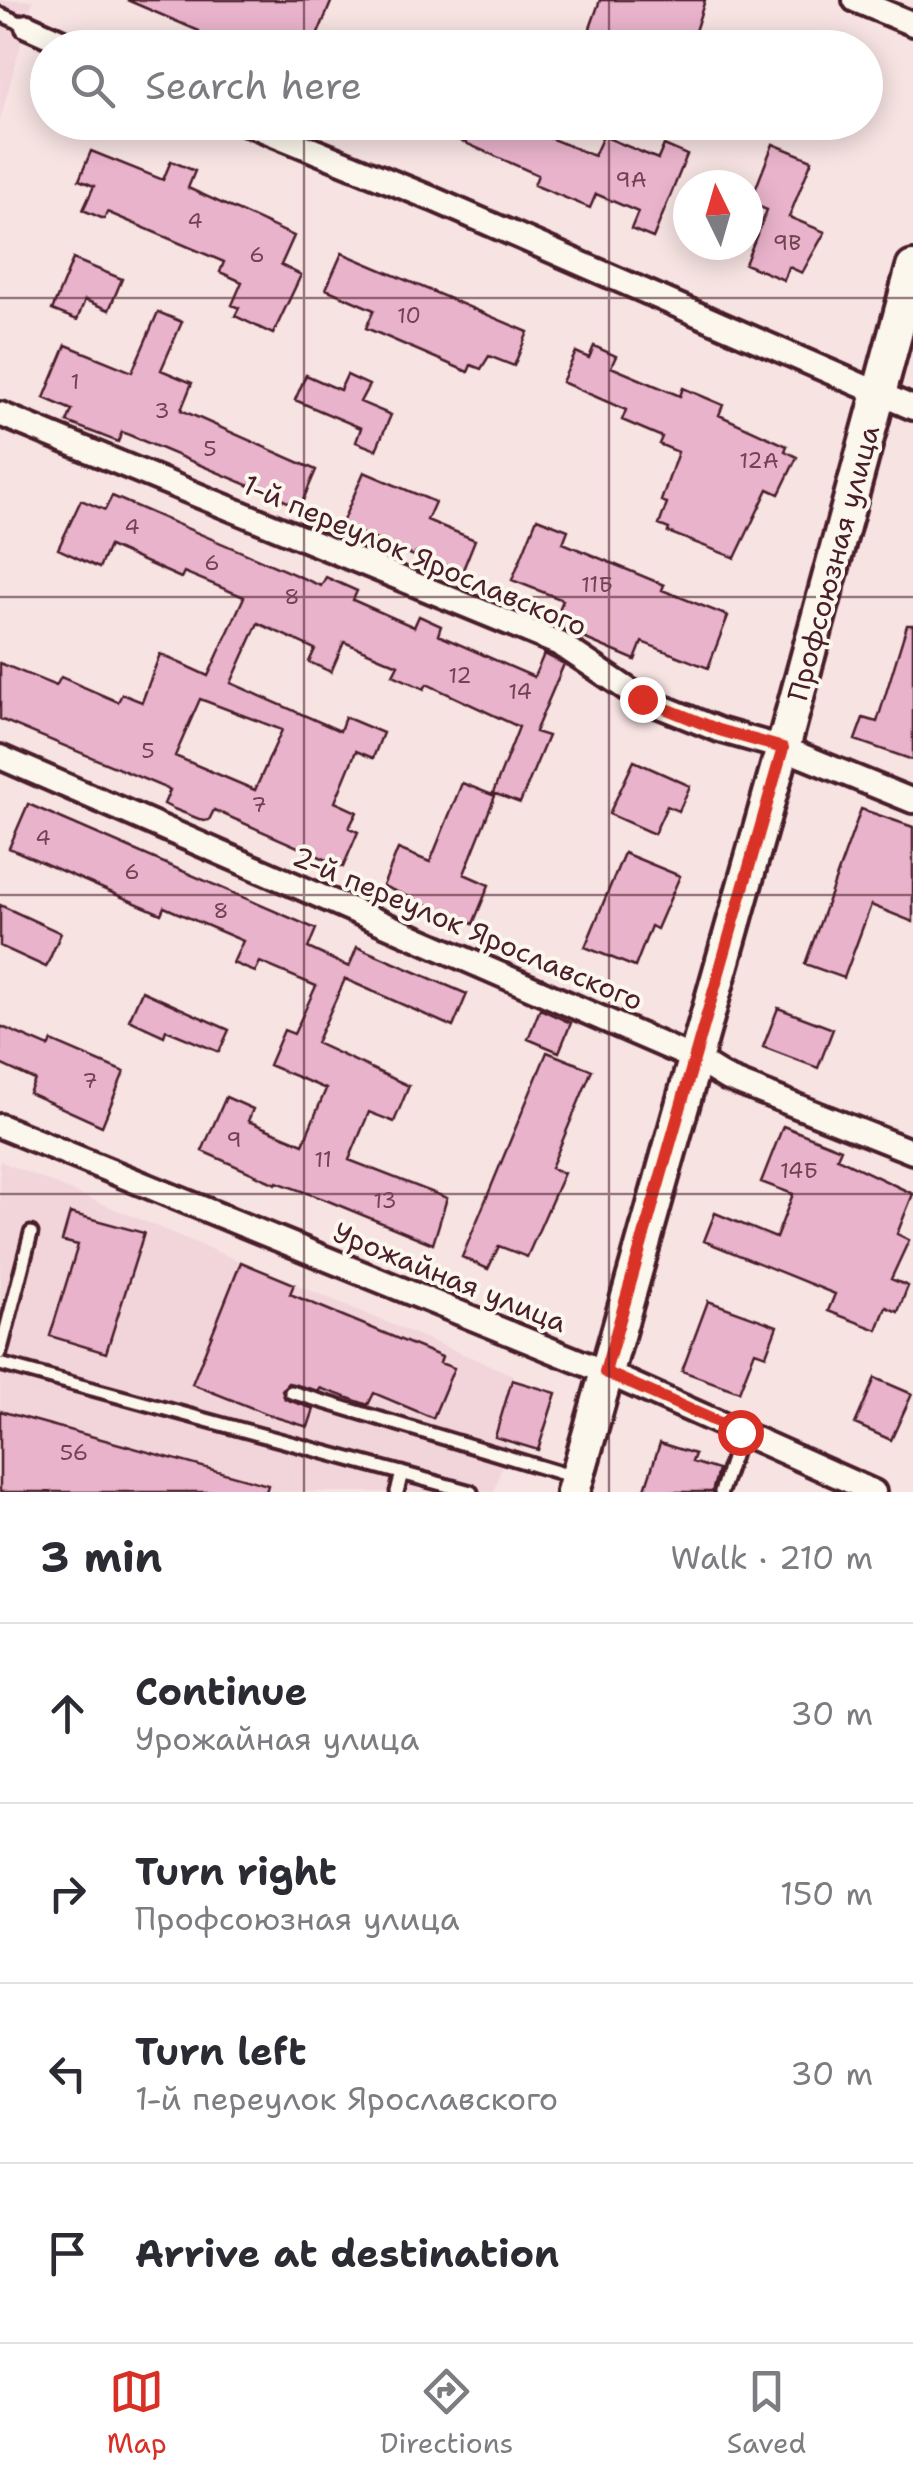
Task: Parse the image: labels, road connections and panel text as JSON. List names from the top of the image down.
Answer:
{
  "streets": {
    "street": [
      "1-й переулок Ярославского",
      "Профсоюзная улица",
      "2-й переулок Ярославского",
      "Урожайная улица"
    ]
  },
  "crossings": [
    ["1-й переулок Ярославского", "Профсоюзная улица"],
    ["Профсоюзная улица", "2-й переулок Ярославского"],
    ["Профсоюзная улица", "Урожайная улица"]
  ],
  "house_numbers": [
    "9А",
    "4",
    "9В",
    "6",
    "10",
    "1",
    "3",
    "5",
    "12А",
    "4",
    "6",
    "11Б",
    "8",
    "12",
    "14",
    "5",
    "7",
    "4",
    "6",
    "8",
    "7",
    "9",
    "11",
    "14Б",
    "13",
    "56"
  ],
  "north": "top",
  "page": {
    "search": "Search here",
    "heading": ["3 min", "Walk · 210 m"],
    "list": [
      ["Continue", "Урожайная улица", "30 m"],
      ["Turn right", "Профсоюзная улица", "150 m"],
      ["Turn left", "1-й переулок Ярославского", "30 m"],
      "Arrive at destination"
    ],
    "nav": ["Map", "Directions", "Saved"]
  }
}
